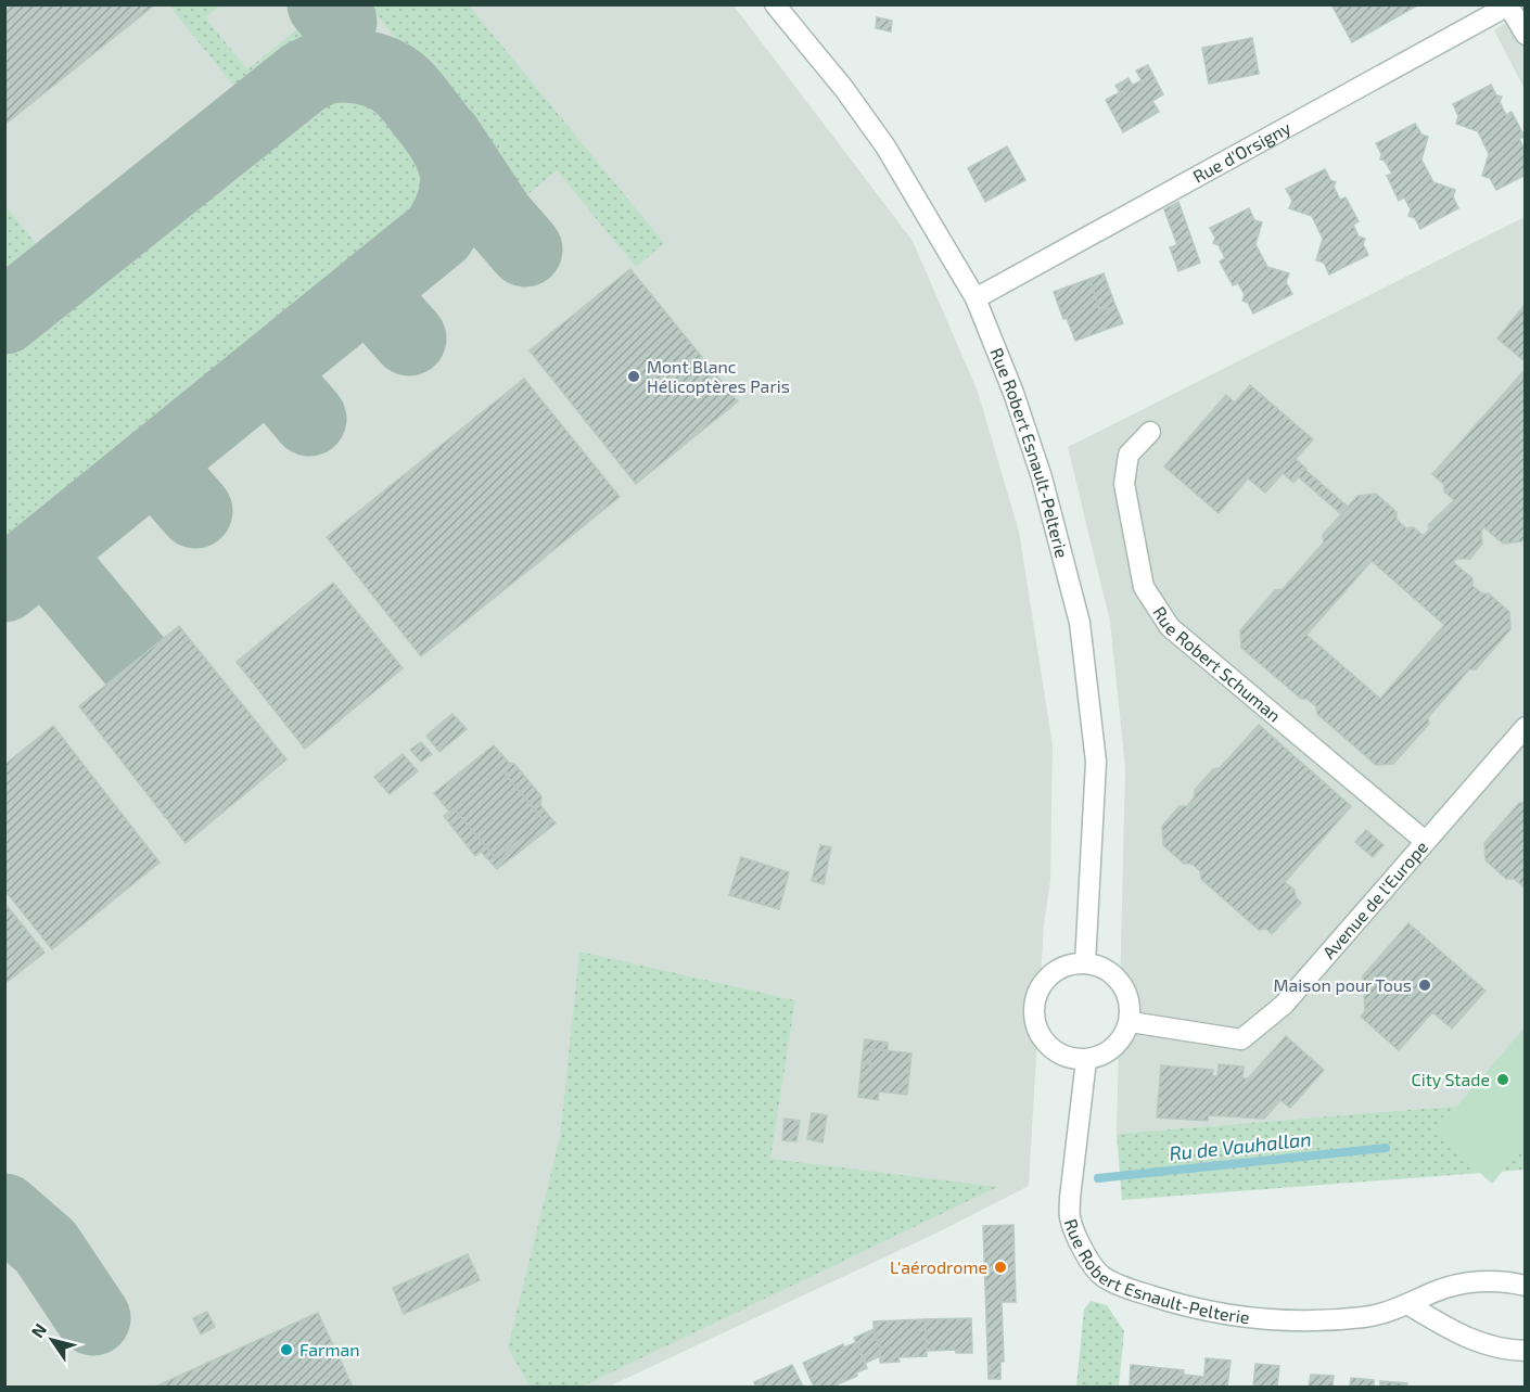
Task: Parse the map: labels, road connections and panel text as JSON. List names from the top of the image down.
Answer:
{
  "streets": {
    "street": [
      "Rue d'Orsigny",
      "Rue Robert Esnault-Pelterie",
      "Rue Robert Schuman",
      "Avenue de l'Europe"
    ]
  },
  "crossings": [
    ["Rue d'Orsigny", "Rue Robert Esnault-Pelterie"],
    ["Rue Robert Esnault-Pelterie", "Avenue de l'Europe"],
    ["Rue Robert Schuman", "Avenue de l'Europe"]
  ],
  "water": ["Ru de Vauhallan"],
  "places": [
    "Mont Blanc Hélicoptères Paris",
    "Maison pour Tous",
    "City Stade",
    "L'aérodrome",
    "Farman"
  ],
  "north": "top left"
}
